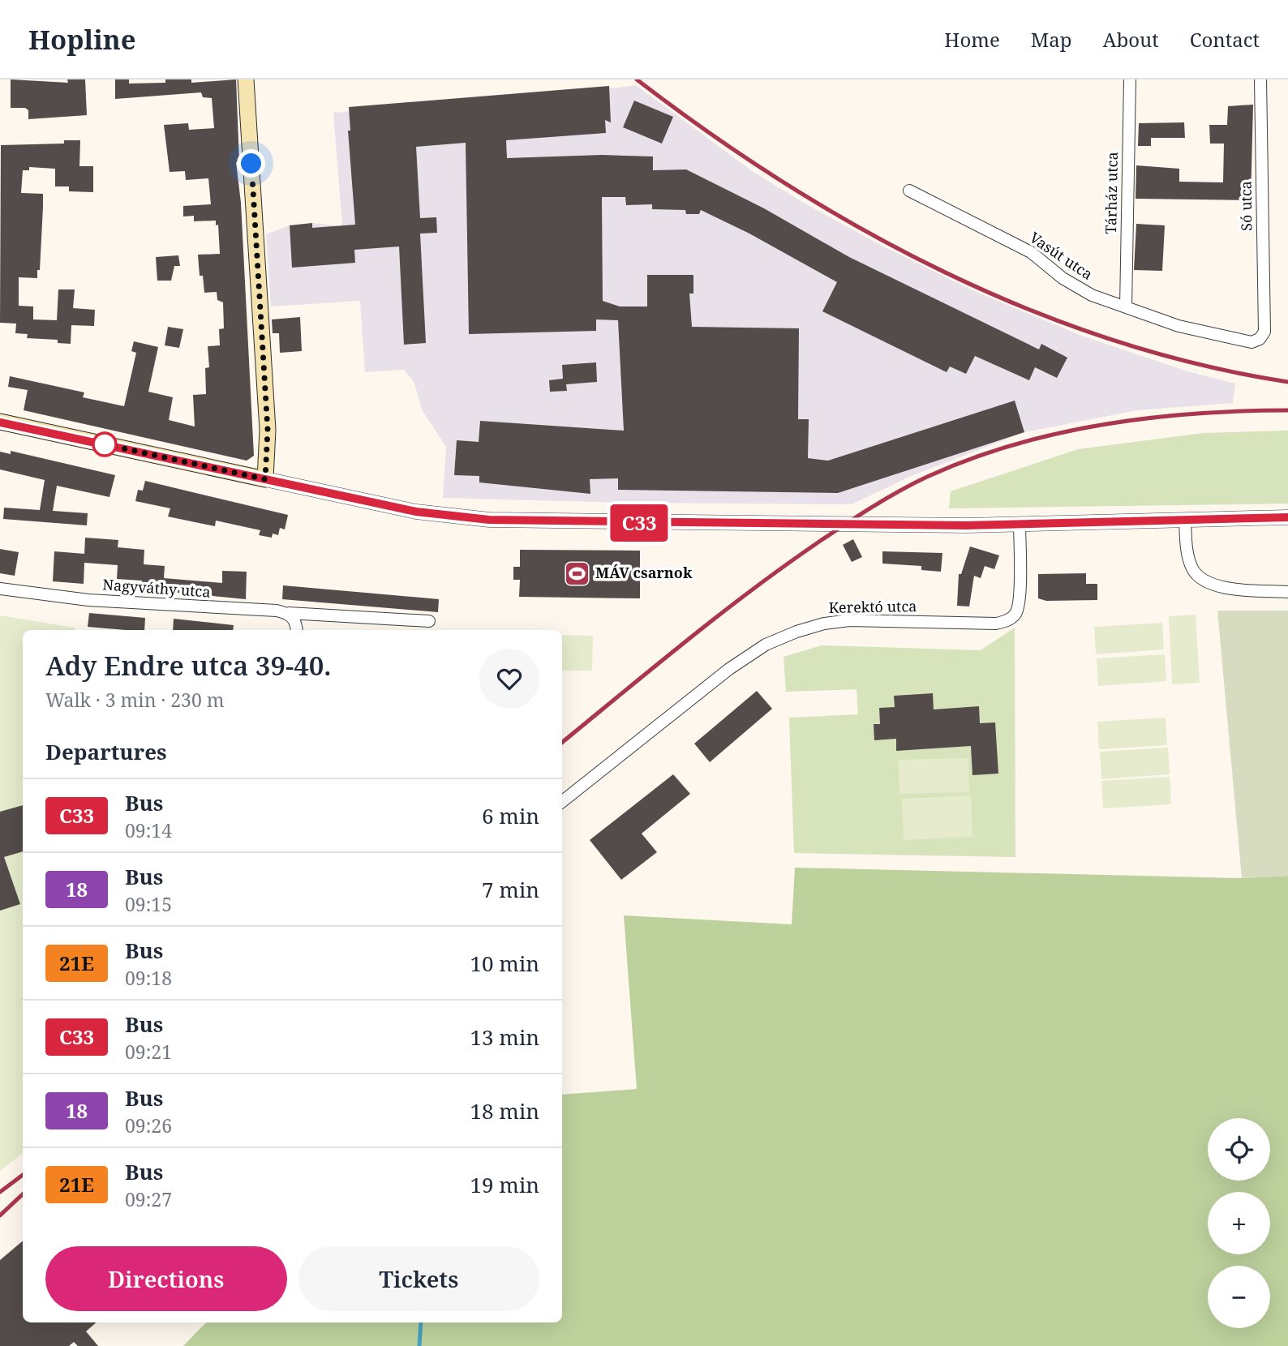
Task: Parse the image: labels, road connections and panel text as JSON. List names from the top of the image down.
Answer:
{
  "streets": {
    "street": [
      "Tárház utca",
      "Só utca",
      "Vasút utca",
      "Nagyváthy utca",
      "Kerektó utca"
    ]
  },
  "crossings": [
    ["Tárház utca", "Vasút utca"],
    ["Só utca", "Vasút utca"]
  ],
  "places": {
    "sports": ["MÁV csarnok"]
  },
  "lines": ["bus line C33"],
  "page": {
    "header": "Hopline",
    "nav": [
      "Home",
      "Map",
      "About",
      "Contact"
    ],
    "on_map": "C33",
    "heading": [
      ["Ady Endre utca 39-40.", "Walk · 3 min · 230 m"],
      "Departures"
    ],
    "list": [
      {
        "mark": "C33",
        "name": "Bus",
        "note": "09:14",
        "value": "6 min"
      },
      {
        "mark": "18",
        "name": "Bus",
        "note": "09:15",
        "value": "7 min"
      },
      {
        "mark": "21E",
        "name": "Bus",
        "note": "09:18",
        "value": "10 min"
      },
      {
        "mark": "C33",
        "name": "Bus",
        "note": "09:21",
        "value": "13 min"
      },
      {
        "mark": "18",
        "name": "Bus",
        "note": "09:26",
        "value": "18 min"
      },
      {
        "mark": "21E",
        "name": "Bus",
        "note": "09:27",
        "value": "19 min"
      }
    ],
    "map_buttons": ["+", "−"],
    "buttons": ["Directions", "Tickets"]
  }
}
